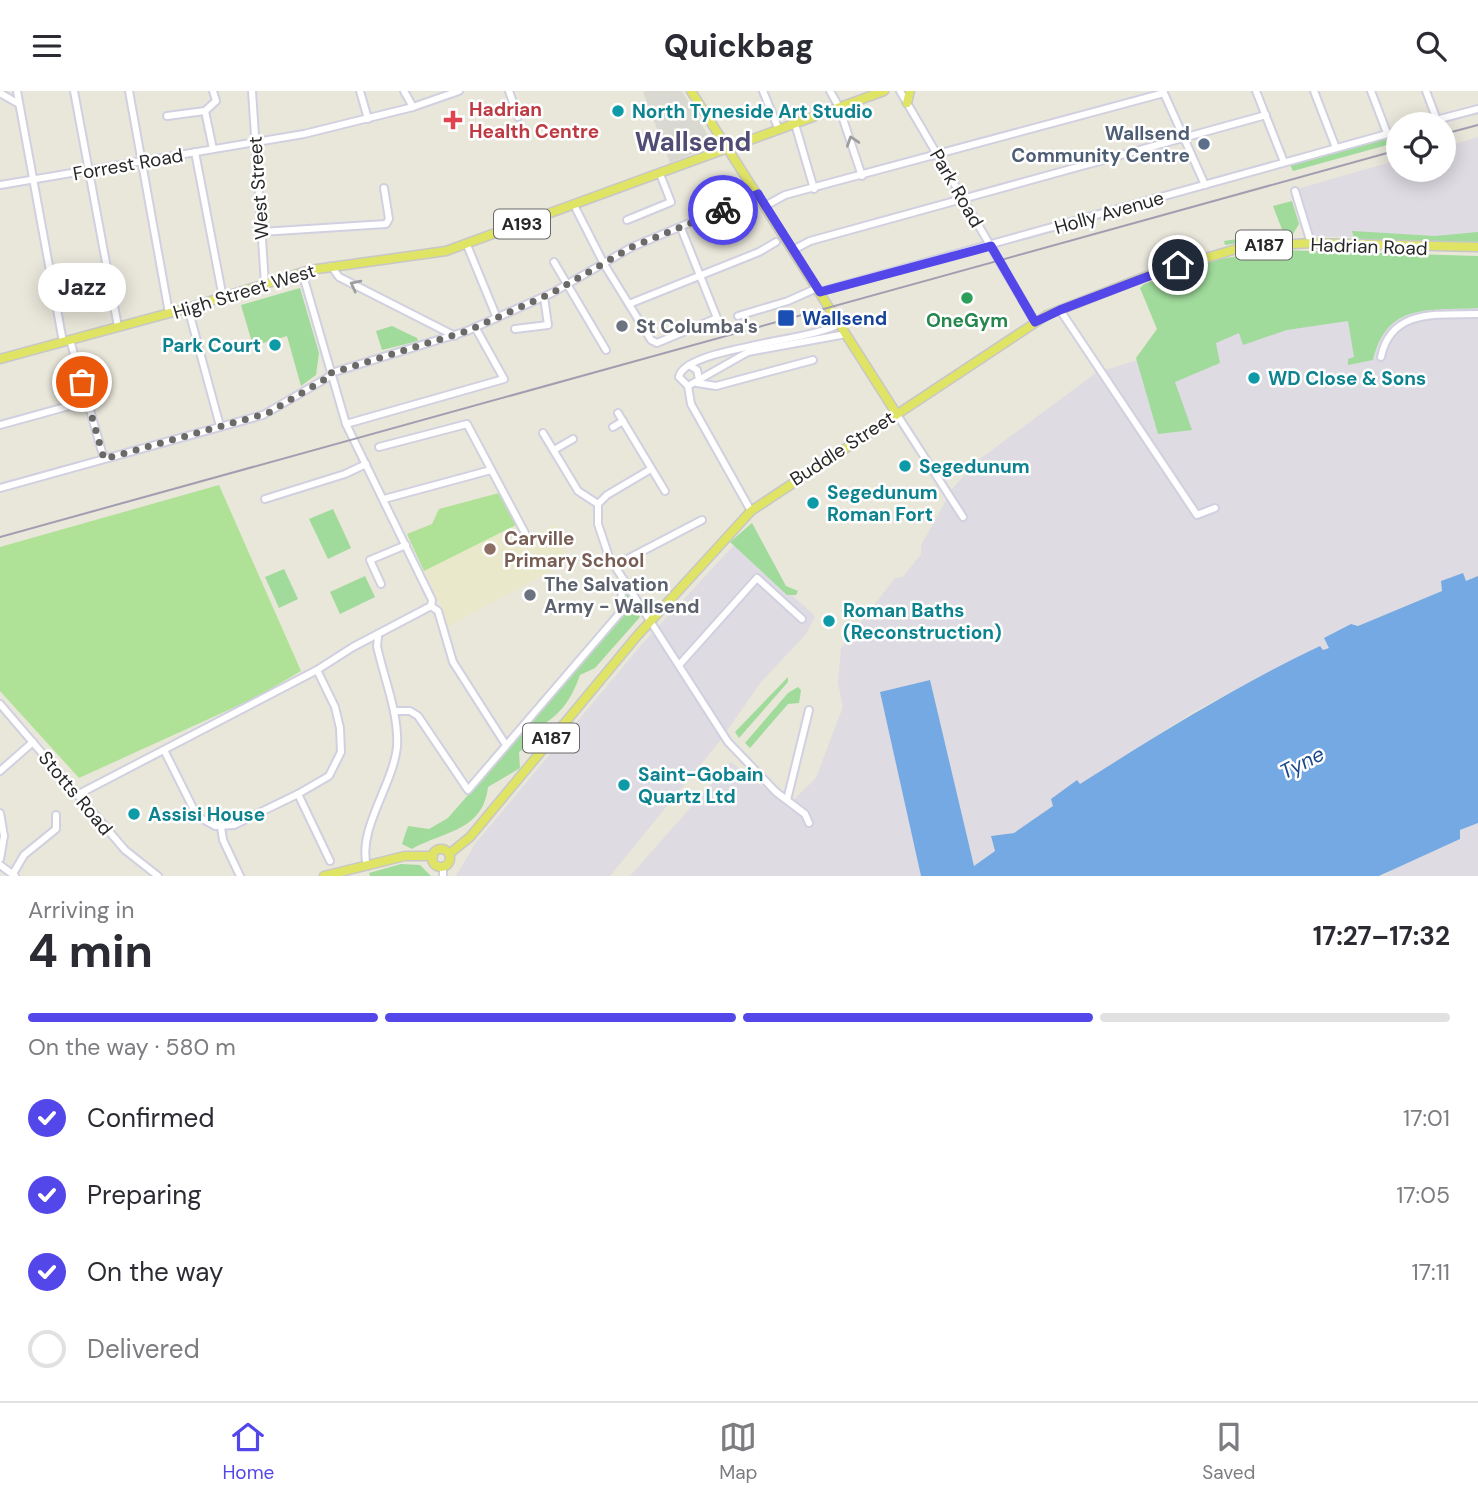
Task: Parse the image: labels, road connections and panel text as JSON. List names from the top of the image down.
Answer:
{
  "streets": {
    "main road": [
      "A193",
      "A187",
      "Hadrian Road",
      "High Street West",
      "Buddle Street"
    ],
    "street": [
      "Forrest Road",
      "West Street",
      "Park Road",
      "Holly Avenue",
      "Stotts Road"
    ]
  },
  "crossings": [
    ["Forrest Road", "West Street"],
    ["West Street", "High Street West"],
    ["Park Road", "Holly Avenue"],
    ["Park Road", "Buddle Street"],
    ["A193", "High Street West"],
    ["A187", "Buddle Street"],
    ["Hadrian Road", "Buddle Street"]
  ],
  "districts": ["Wallsend"],
  "water": ["Tyne"],
  "places": {
    "other": [
      "North Tyneside Art Studio",
      "Wallsend Community Centre",
      "OneGym",
      "St Columba's",
      "Park Court",
      "WD Close & Sons",
      "Jazz",
      "Segedunum",
      "Segedunum Roman Fort",
      "Carville Primary School",
      "The Salvation Army - Wallsend",
      "Roman Baths (Reconstruction)",
      "Saint-Gobain Quartz Ltd",
      "Assisi House"
    ],
    "health": ["Hadrian Health Centre"],
    "transit": ["Wallsend"]
  },
  "page": {
    "header": "Quickbag",
    "bubble": "Jazz",
    "heading": ["4 min", "Arriving in", "17:27–17:32"],
    "bar": "On the way · 580 m",
    "list": [
      ["Confirmed", "17:01"],
      ["Preparing", "17:05"],
      ["On the way", "17:11"],
      "Delivered"
    ],
    "tabs": ["Home", "Map", "Saved"]
  }
}
